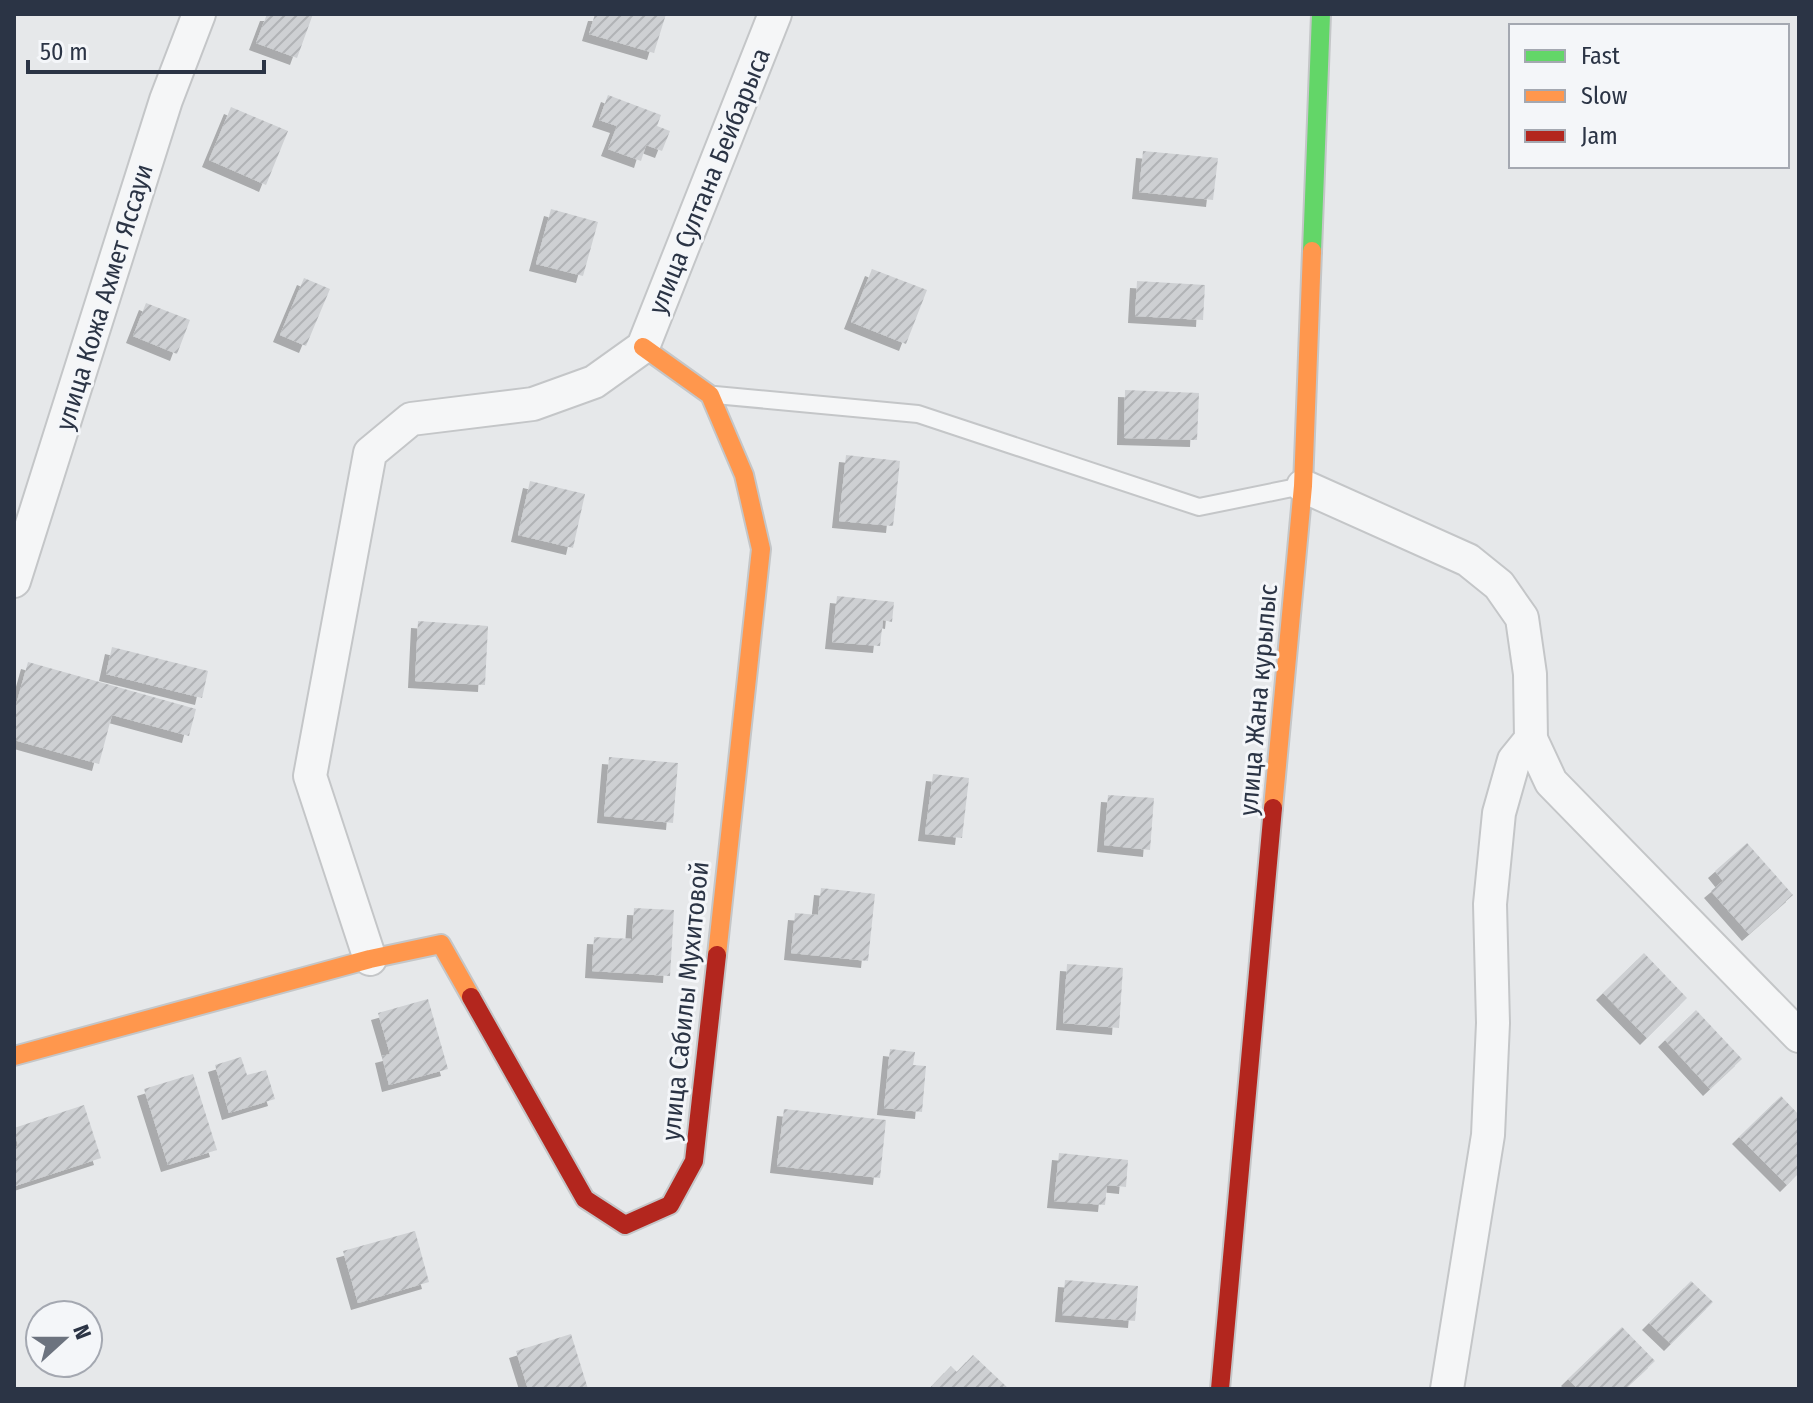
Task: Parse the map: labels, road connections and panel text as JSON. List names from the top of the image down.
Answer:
{
  "streets": {
    "street": [
      "улица Султана Бейбарыса",
      "улица Кожа Ахмет Яссауи",
      "улица Жана курылыс",
      "улица Сабилы Мухитовой"
    ]
  },
  "legend": ["Fast", "Slow", "Jam"],
  "scale_bar": "50 m",
  "north": "right"
}
